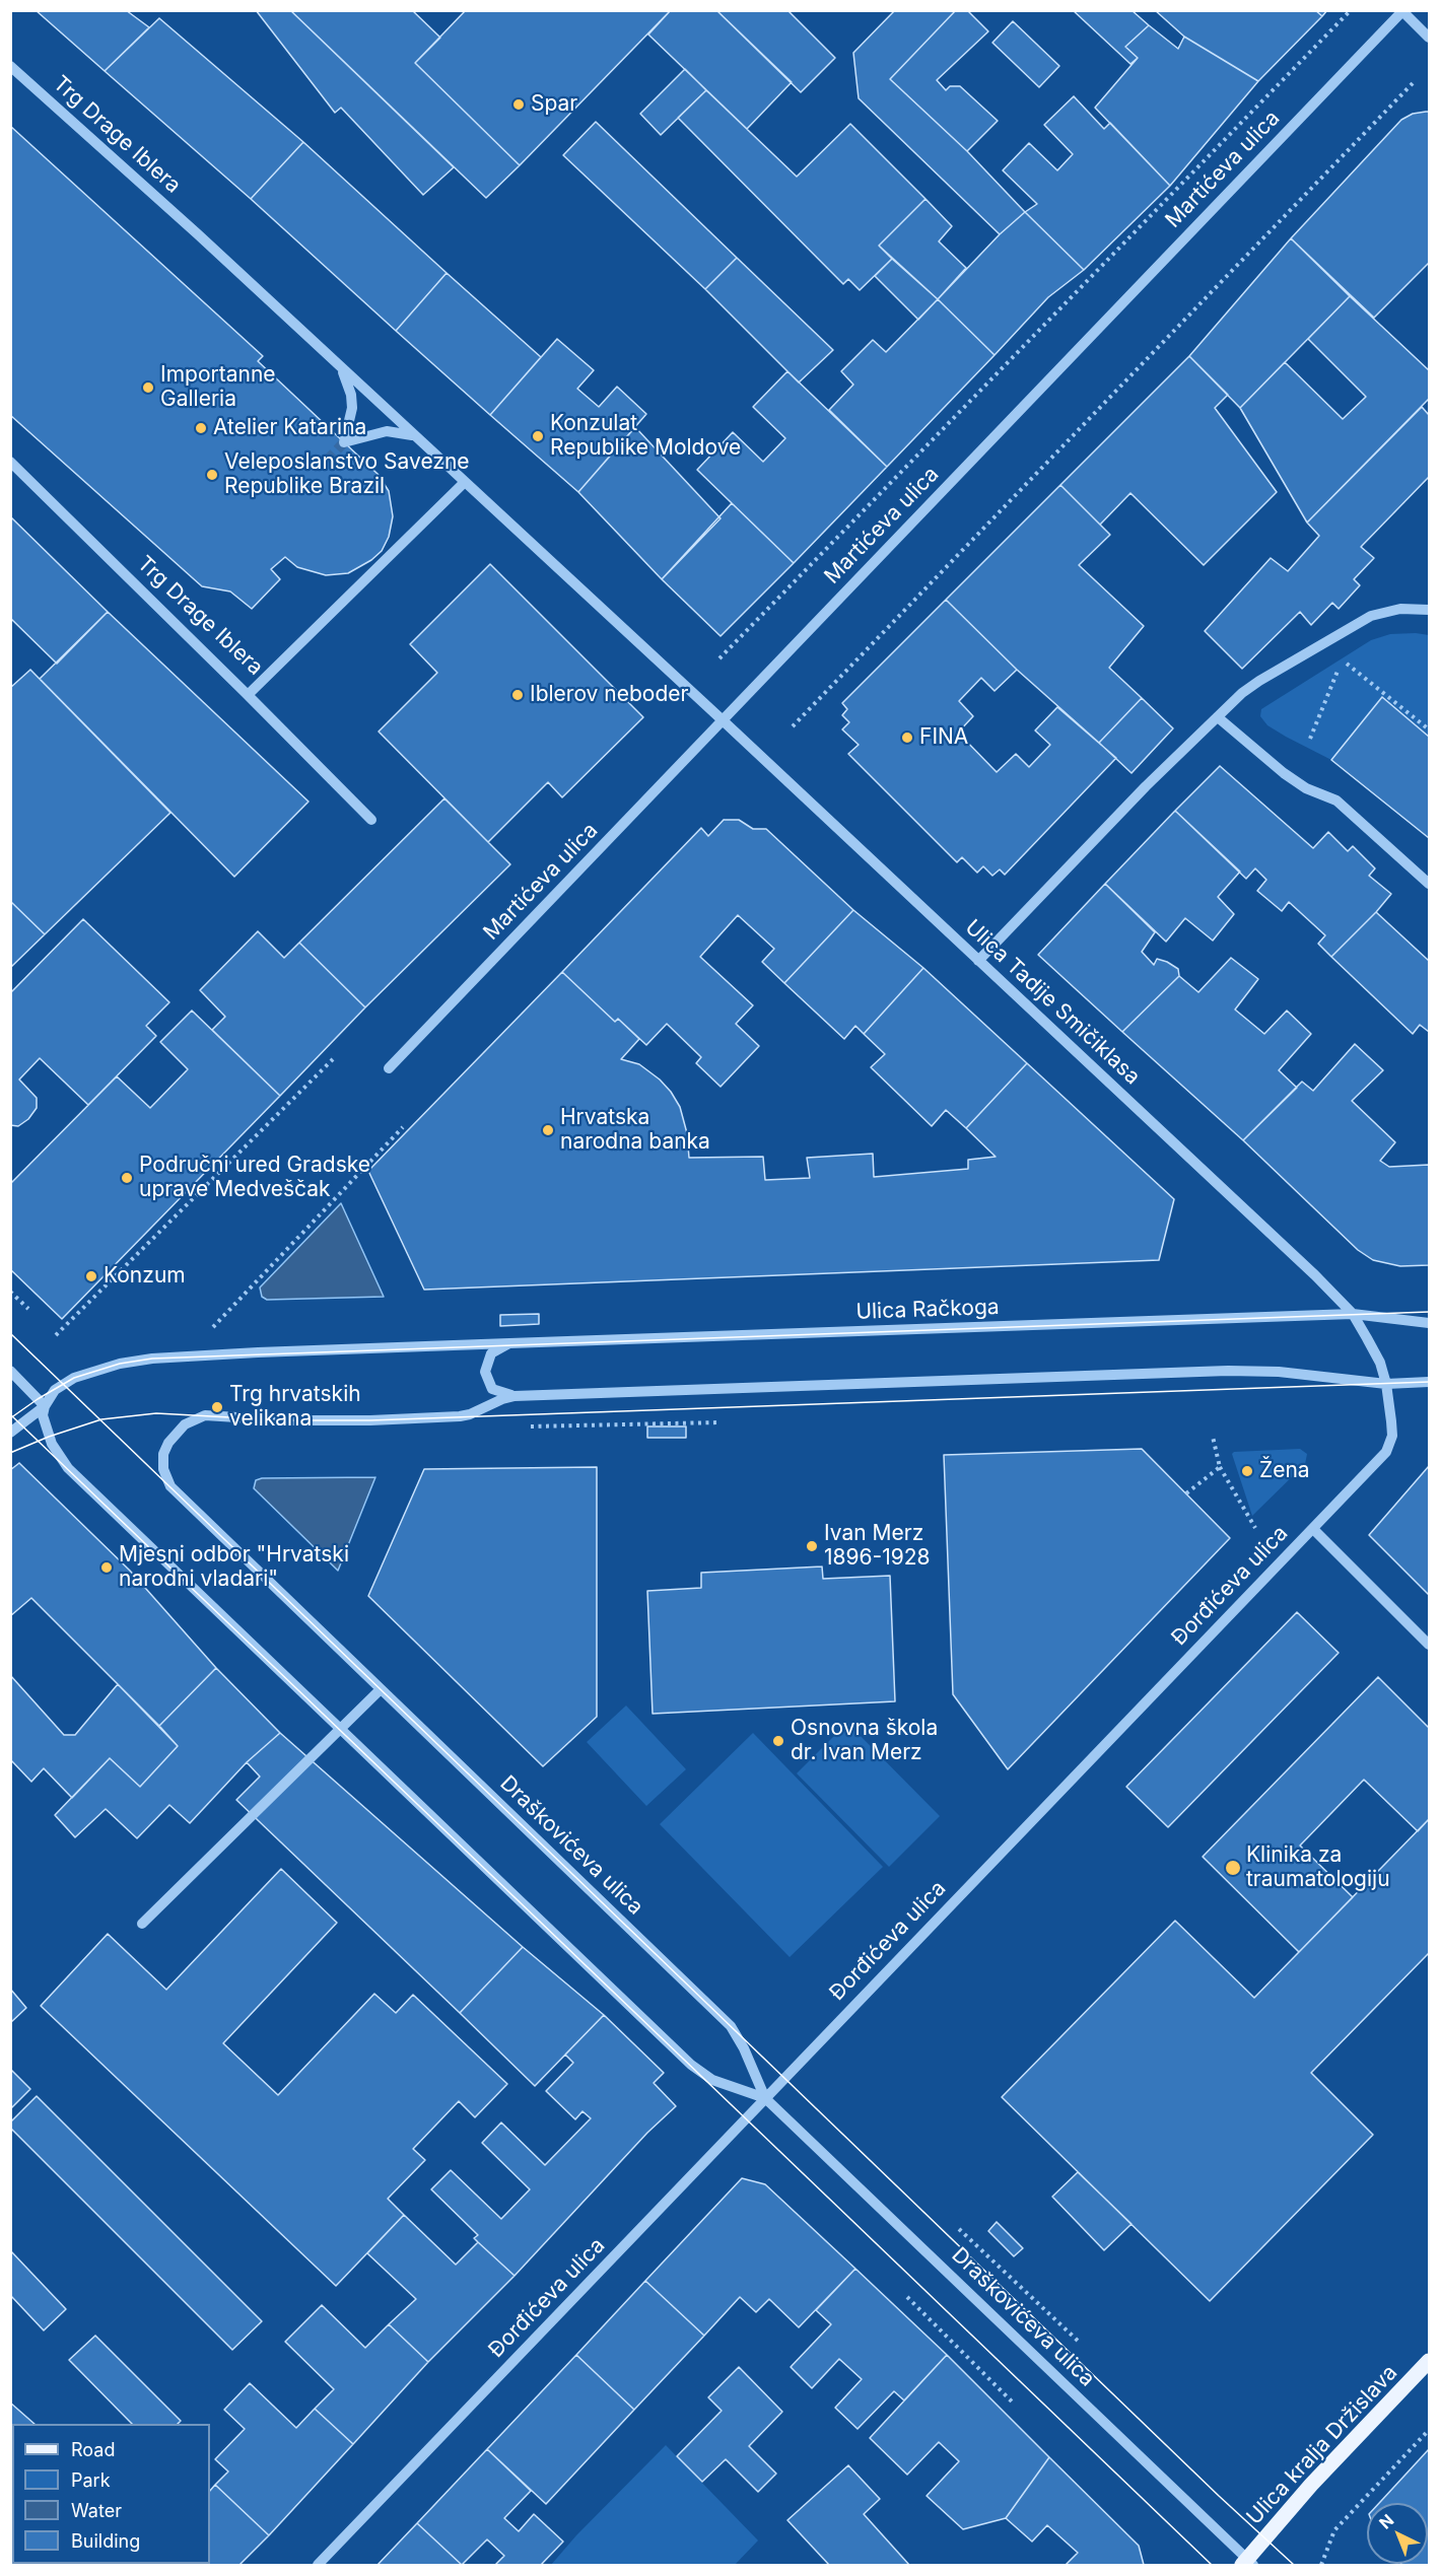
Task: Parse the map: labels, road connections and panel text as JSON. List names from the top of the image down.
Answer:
{
  "streets": {
    "main road": ["Ulica kralja Držislava"],
    "street": [
      "Trg Drage Iblera",
      "Martićeva ulica",
      "Ulica Tadije Smičiklasa",
      "Ulica Račkoga",
      "Đorđićeva ulica",
      "Draškovićeva ulica"
    ]
  },
  "crossings": [
    ["Trg Drage Iblera", "Martićeva ulica"],
    ["Trg Drage Iblera", "Ulica Tadije Smičiklasa"],
    ["Martićeva ulica", "Ulica Tadije Smičiklasa"],
    ["Ulica Tadije Smičiklasa", "Ulica Račkoga"],
    ["Ulica Tadije Smičiklasa", "Đorđićeva ulica"],
    ["Ulica Račkoga", "Đorđićeva ulica"],
    ["Đorđićeva ulica", "Draškovićeva ulica"],
    ["Draškovićeva ulica", "Ulica kralja Držislava"]
  ],
  "places": [
    "Spar",
    "Importanne Galleria",
    "Atelier Katarina",
    "Konzulat Republike Moldove",
    "Veleposlanstvo Savezne Republike Brazil",
    "Iblerov neboder",
    "FINA",
    "Hrvatska narodna banka",
    "Područni ured Gradske uprave Medveščak",
    "Konzum",
    "Trg hrvatskih velikana",
    "Žena",
    "Ivan Merz 1896-1928",
    "Mjesni odbor \"Hrvatski narodni vladari\"",
    "Osnovna škola dr. Ivan Merz",
    "Klinika za traumatologiju"
  ],
  "legend": [
    "Road",
    "Park",
    "Water",
    "Building"
  ],
  "north": "top left"
}
